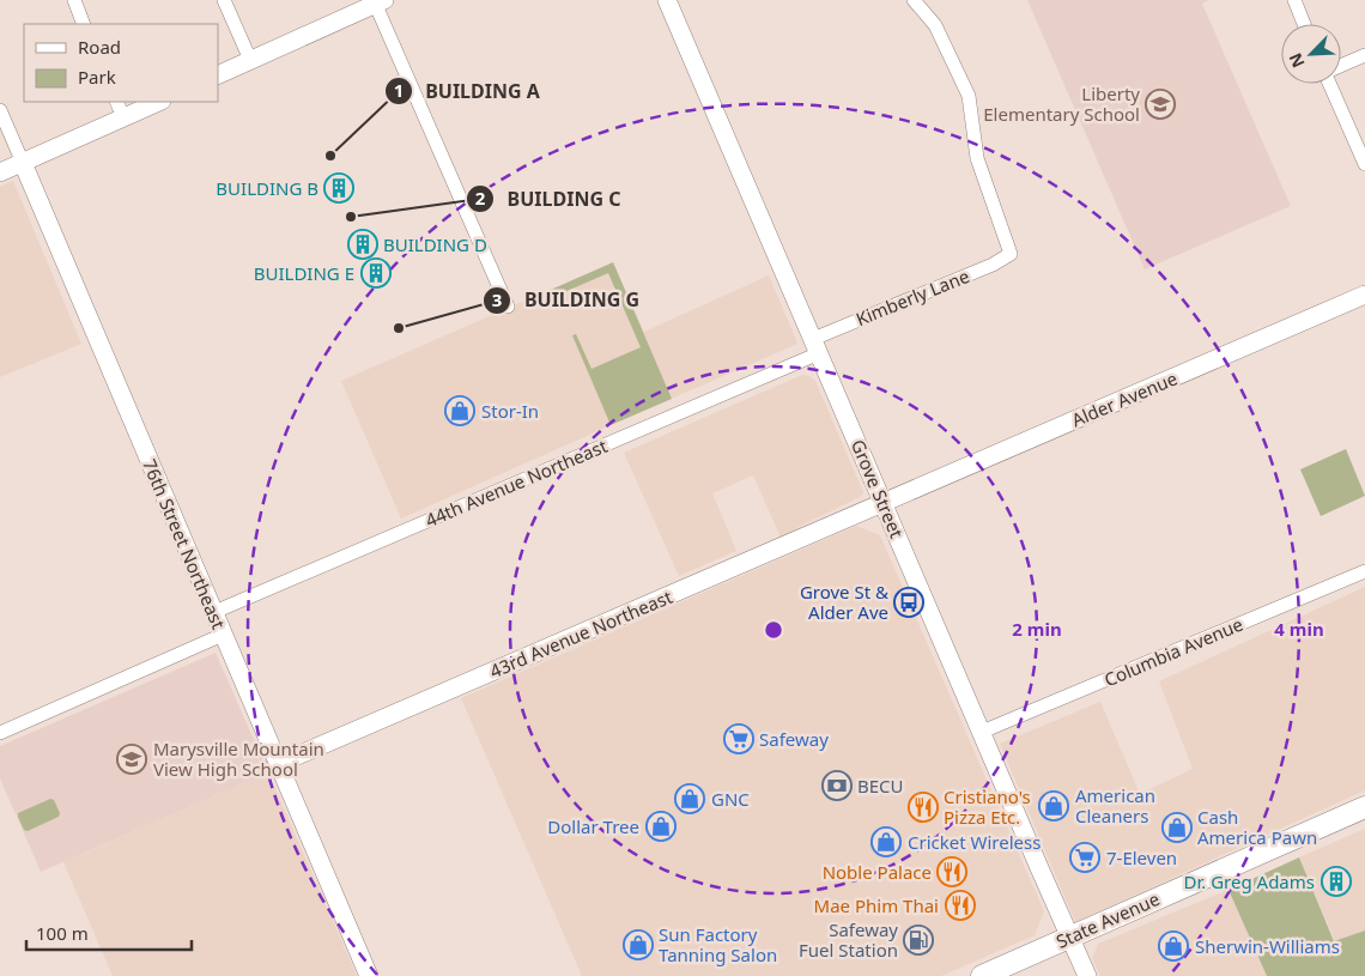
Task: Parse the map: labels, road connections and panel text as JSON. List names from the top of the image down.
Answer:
{
  "streets": {
    "main road": ["State Avenue"],
    "street": [
      "Kimberly Lane",
      "Alder Avenue",
      "44th Avenue Northeast",
      "Grove Street",
      "76th Street Northeast",
      "43rd Avenue Northeast",
      "Columbia Avenue"
    ]
  },
  "crossings": [
    ["Kimberly Lane", "44th Avenue Northeast"],
    ["Kimberly Lane", "Grove Street"],
    ["Alder Avenue", "Grove Street"],
    ["Alder Avenue", "43rd Avenue Northeast"],
    ["44th Avenue Northeast", "Grove Street"],
    ["44th Avenue Northeast", "76th Street Northeast"],
    ["Grove Street", "43rd Avenue Northeast"],
    ["Grove Street", "Columbia Avenue"],
    ["Grove Street", "State Avenue"],
    ["76th Street Northeast", "43rd Avenue Northeast"]
  ],
  "places": {
    "school or university": ["Liberty Elementary School", "Marysville Mountain View High School"],
    "other": ["BUILDING A", "BUILDING C", "BUILDING G"],
    "building": [
      "BUILDING B",
      "BUILDING D",
      "BUILDING E",
      "Dr. Greg Adams"
    ],
    "shop": [
      "Stor-In",
      "GNC",
      "American Cleaners",
      "Dollar Tree",
      "Cash America Pawn",
      "Cricket Wireless",
      "Sun Factory Tanning Salon",
      "Sherwin-Williams"
    ],
    "bus stop": ["Grove St & Alder Ave"],
    "supermarket": ["Safeway", "7-Eleven"],
    "bank": ["BECU"],
    "restaurant": ["Cristiano's Pizza Etc.", "Noble Palace", "Mae Phim Thai"],
    "fuel station": ["Safeway Fuel Station"]
  },
  "legend": ["Road", "Park"],
  "scale_bar": "100 m",
  "north": "bottom left",
  "rings": ["2 min", "4 min"]
}
